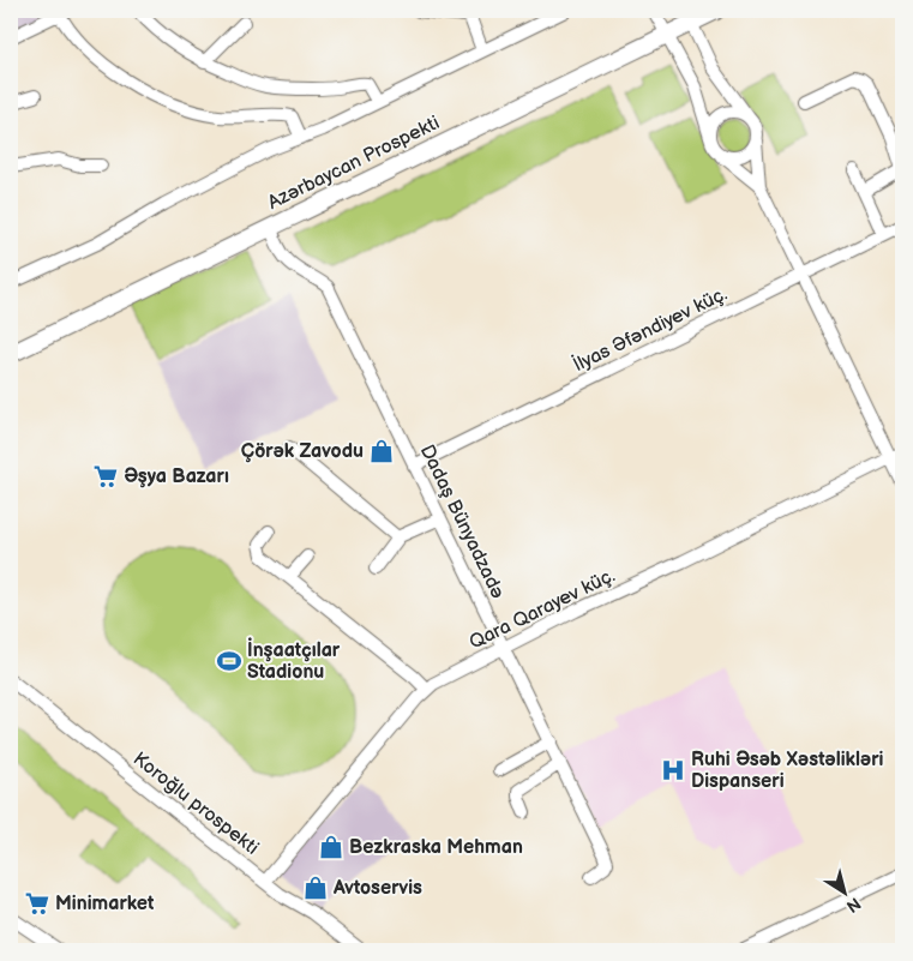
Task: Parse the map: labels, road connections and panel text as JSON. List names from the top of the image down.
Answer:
{
  "streets": {
    "street": [
      "Azərbaycan Prospekti",
      "İlyas Əfəndiyev küç.",
      "Dadaş Bünyadzadə",
      "Qara Qarayev küç.",
      "Koroğlu prospekti"
    ]
  },
  "crossings": [
    ["Azərbaycan Prospekti", "Dadaş Bünyadzadə"],
    ["İlyas Əfəndiyev küç.", "Dadaş Bünyadzadə"],
    ["Dadaş Bünyadzadə", "Qara Qarayev küç."],
    ["Qara Qarayev küç.", "Koroğlu prospekti"]
  ],
  "places": {
    "shop": ["Çörək Zavodu", "Bezkraska Mehman", "Avtoservis"],
    "supermarket": ["Əşya Bazarı", "Minimarket"],
    "sports": ["İnşaatçılar Stadionu"],
    "hospital": ["Ruhi Əsəb Xəstəlikləri Dispanseri"]
  },
  "north": "bottom right"
}
